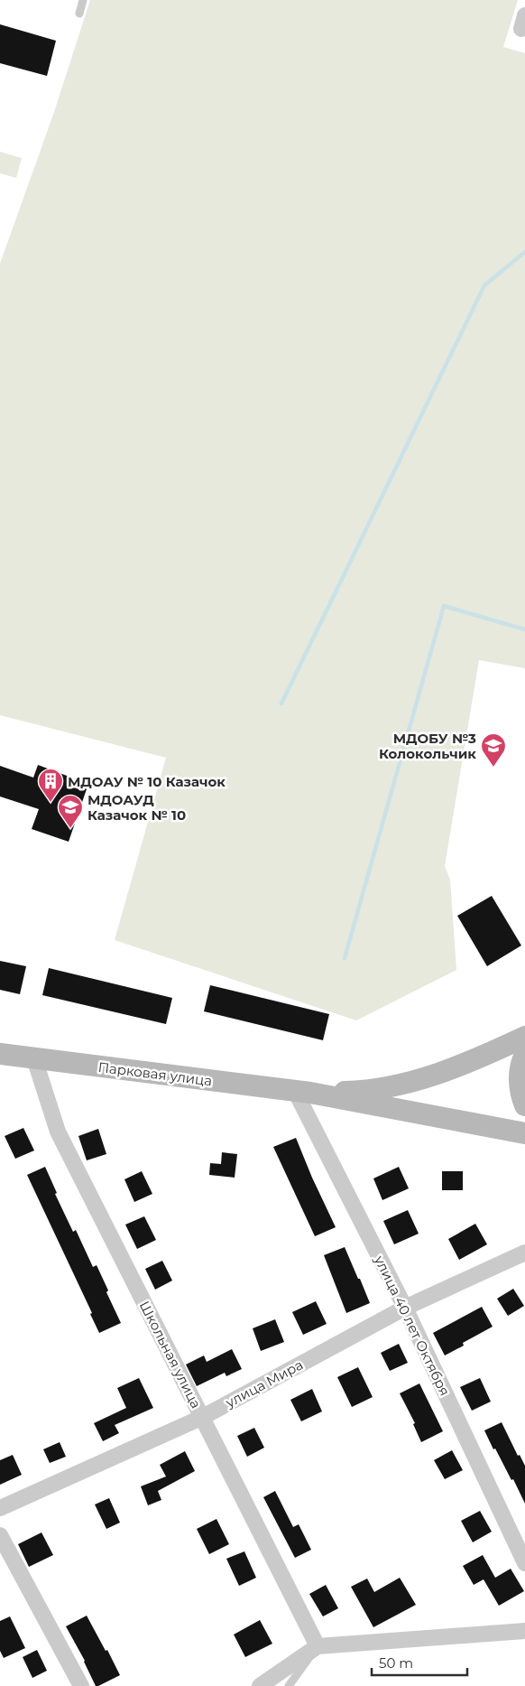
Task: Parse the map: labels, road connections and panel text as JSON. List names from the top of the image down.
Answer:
{
  "streets": {
    "main road": ["Парковая улица"],
    "street": ["улица 40 лет Октября", "Школьная улица", "улица Мира"]
  },
  "crossings": [
    ["Парковая улица", "улица 40 лет Октября"],
    ["Парковая улица", "Школьная улица"],
    ["улица 40 лет Октября", "улица Мира"],
    ["Школьная улица", "улица Мира"]
  ],
  "places": {
    "school or university": ["МДОБУ №3 Колокольчик", "МДОАУД Казачок № 10"],
    "building": ["МДОАУ № 10 Казачок"]
  },
  "scale_bar": "50 m"
}
